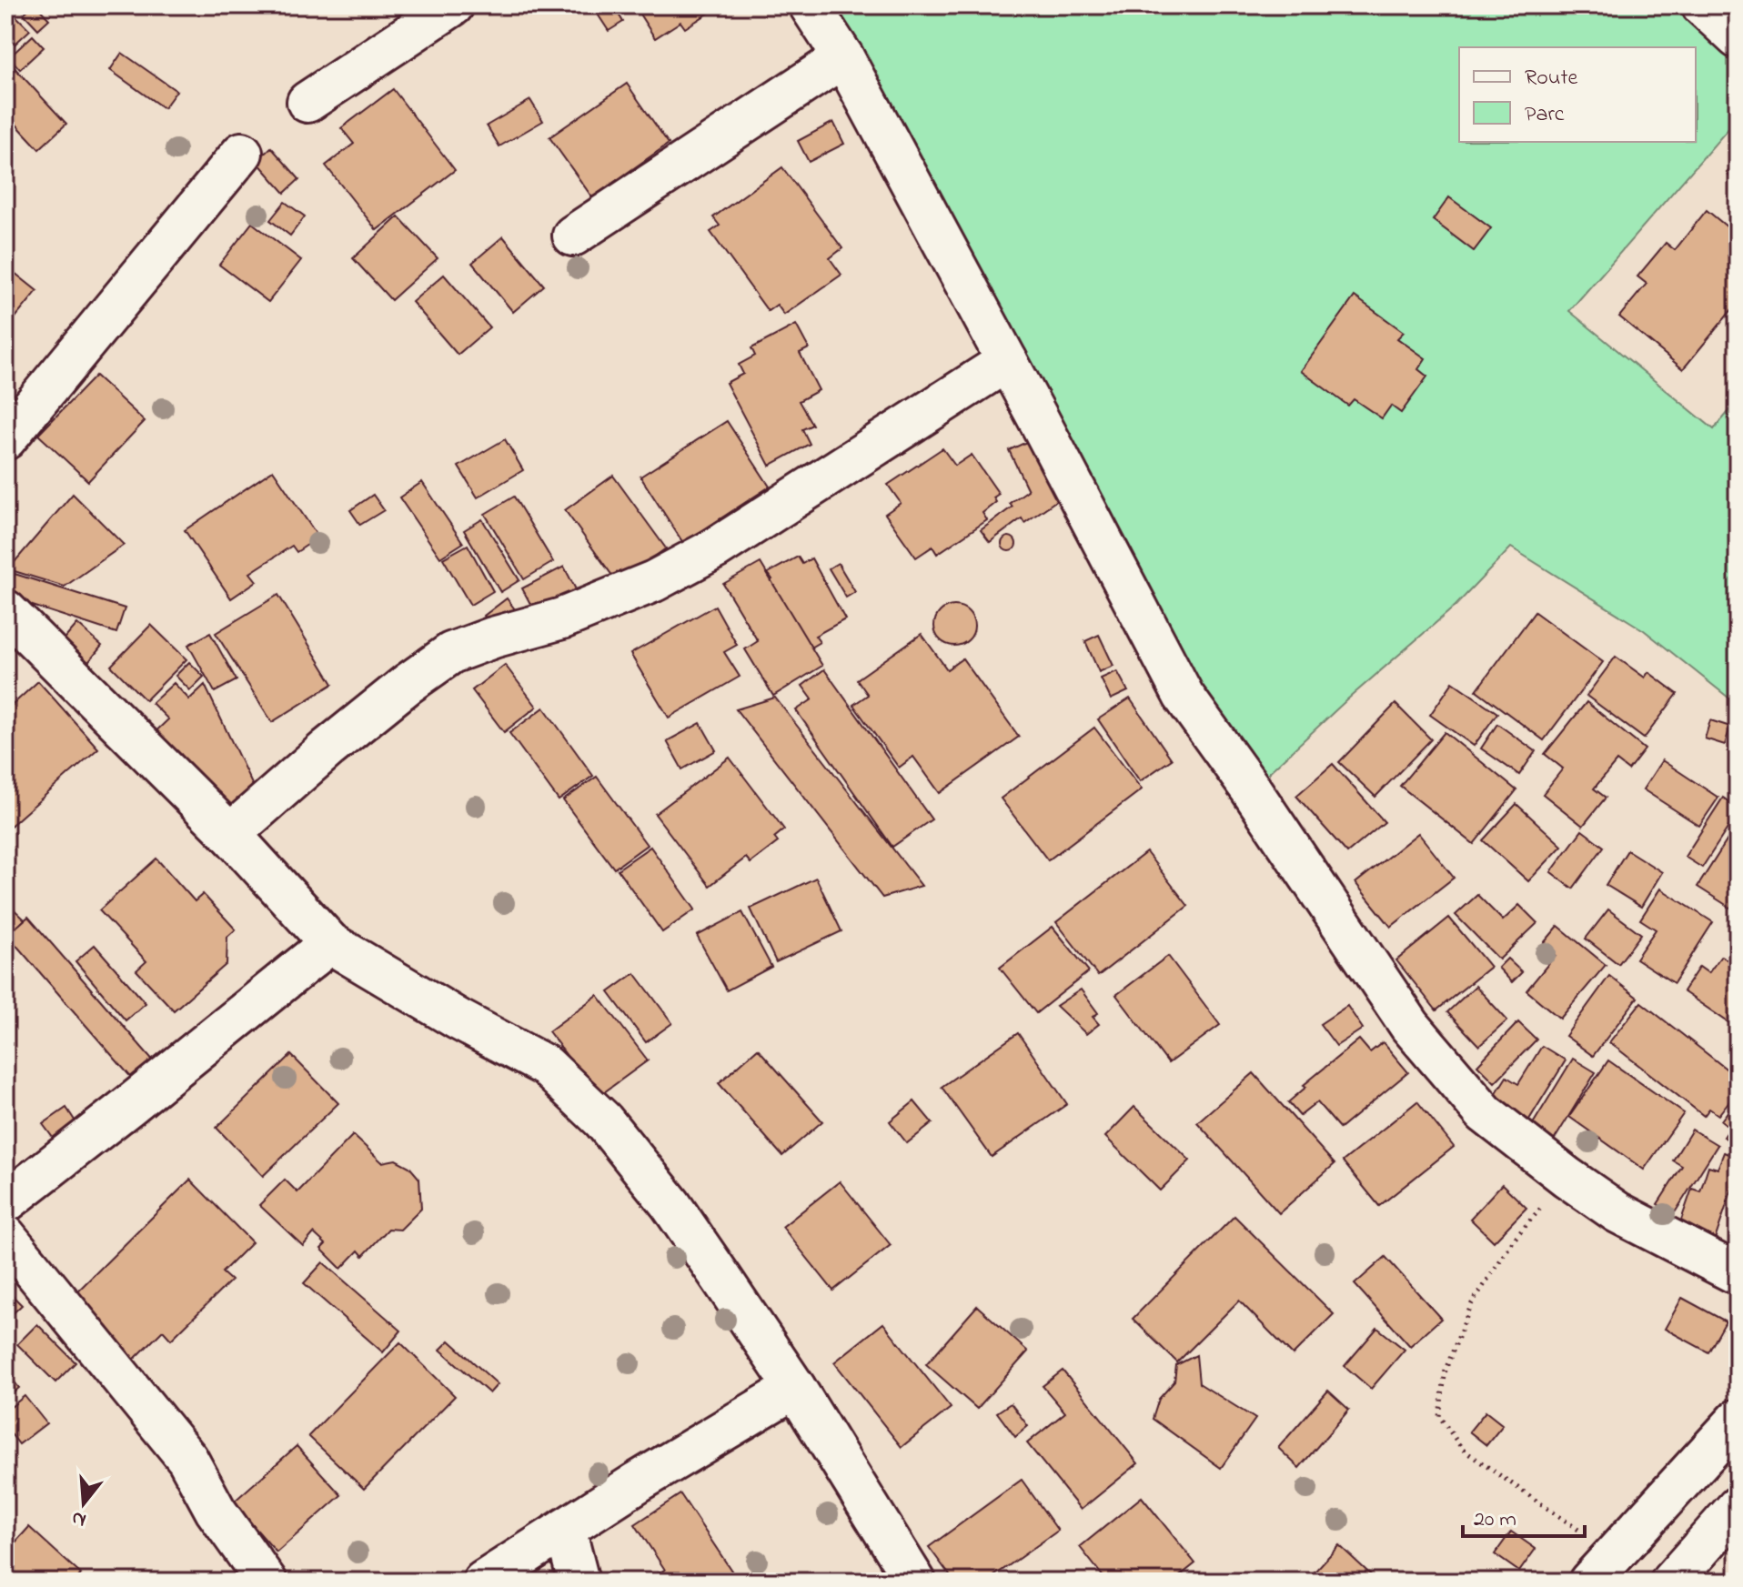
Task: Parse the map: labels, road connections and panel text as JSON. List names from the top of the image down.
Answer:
{
  "legend": ["Route", "Parc"],
  "scale_bar": "20 m",
  "north": "bottom"
}
